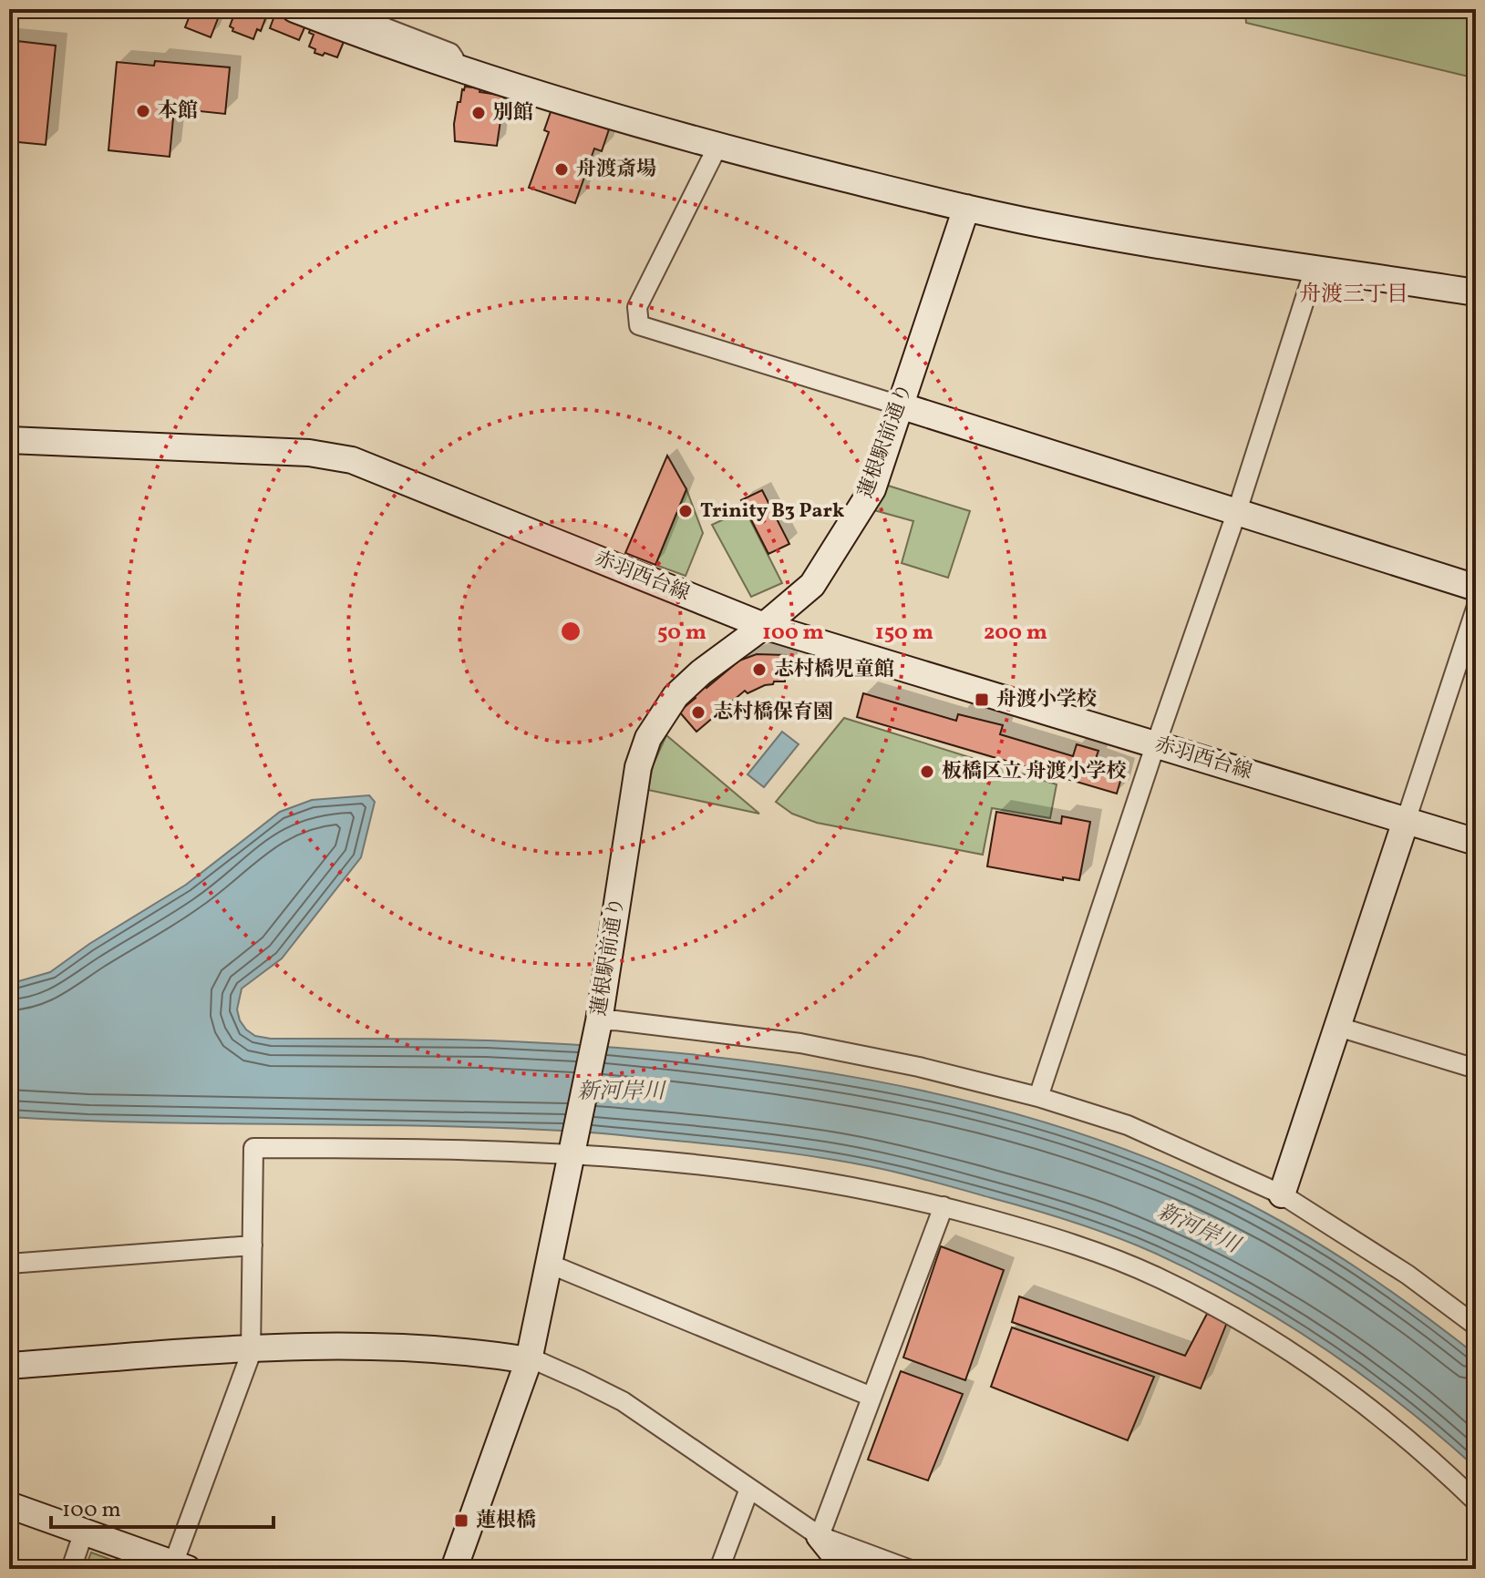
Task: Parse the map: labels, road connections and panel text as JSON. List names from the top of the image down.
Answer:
{
  "streets": {
    "street": ["蓮根駅前通り", "赤羽西台線"]
  },
  "crossings": [
    ["蓮根駅前通り", "赤羽西台線"]
  ],
  "districts": ["舟渡三丁目"],
  "water": ["新河岸川"],
  "places": {
    "other": [
      "本館",
      "別館",
      "舟渡斎場",
      "Trinity B3 Park",
      "志村橋児童館",
      "志村橋保育園",
      "板橋区立 舟渡小学校"
    ],
    "transit": ["舟渡小学校", "蓮根橋"]
  },
  "scale_bar": "100 m",
  "rings": [
    "50 m",
    "100 m",
    "150 m",
    "200 m"
  ]
}
